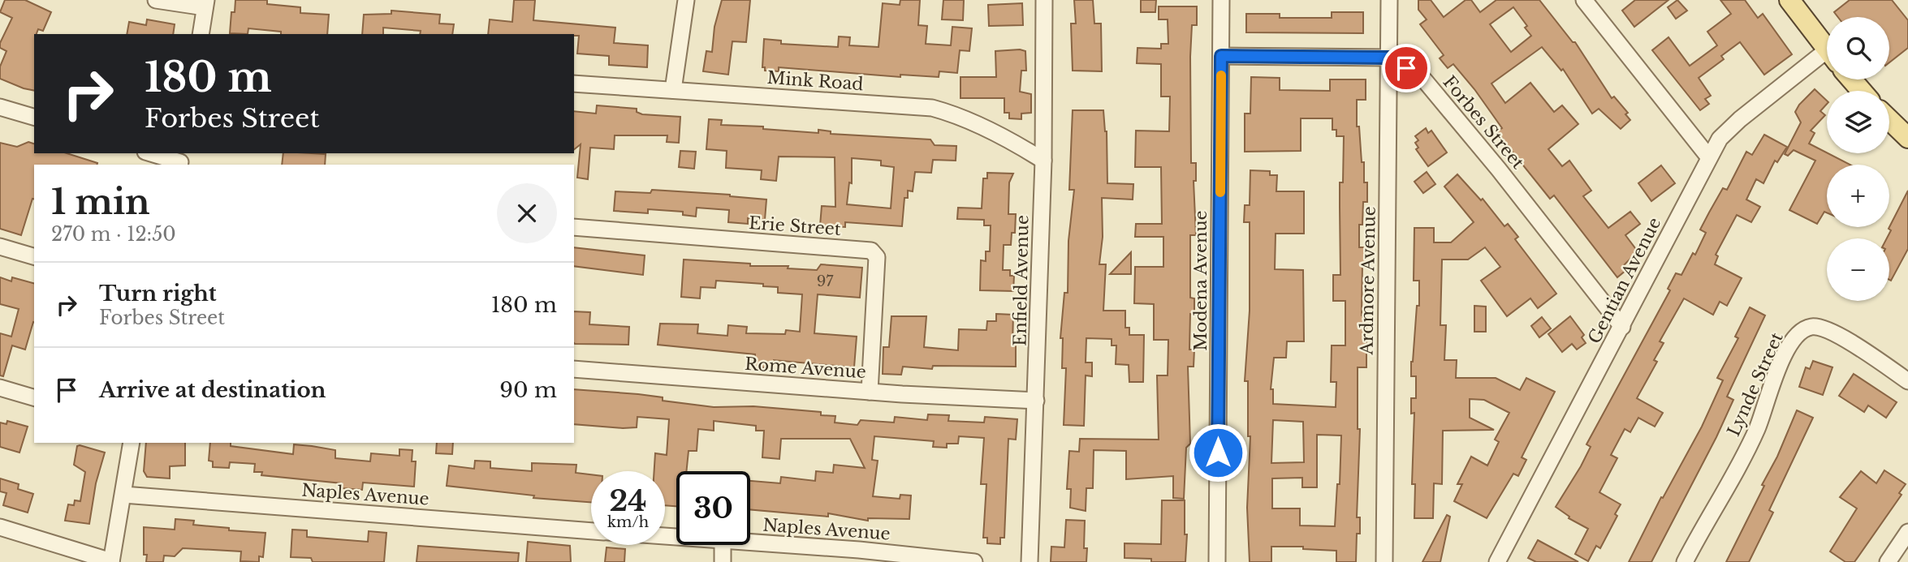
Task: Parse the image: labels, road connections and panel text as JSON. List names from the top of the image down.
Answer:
{
  "streets": {
    "street": [
      "Mink Road",
      "Forbes Street",
      "Erie Street",
      "Enfield Avenue",
      "Modena Avenue",
      "Ardmore Avenue",
      "Gentian Avenue",
      "Rome Avenue",
      "Lynde Street",
      "Naples Avenue"
    ]
  },
  "crossings": [
    ["Mink Road", "Enfield Avenue"],
    ["Forbes Street", "Ardmore Avenue"],
    ["Forbes Street", "Gentian Avenue"],
    ["Erie Street", "Rome Avenue"],
    ["Enfield Avenue", "Rome Avenue"]
  ],
  "house_numbers": ["97"],
  "page": {
    "map_buttons": ["+", "−"],
    "turn": ["180 m", "Forbes Street"],
    "heading": ["1 min", "270 m · 12:50"],
    "list": [
      {
        "name": "Turn right",
        "note": "Forbes Street",
        "value": "180 m"
      },
      {
        "name": "Arrive at destination",
        "value": "90 m"
      }
    ],
    "speed": "24 km/h",
    "limit": "30"
  }
}
